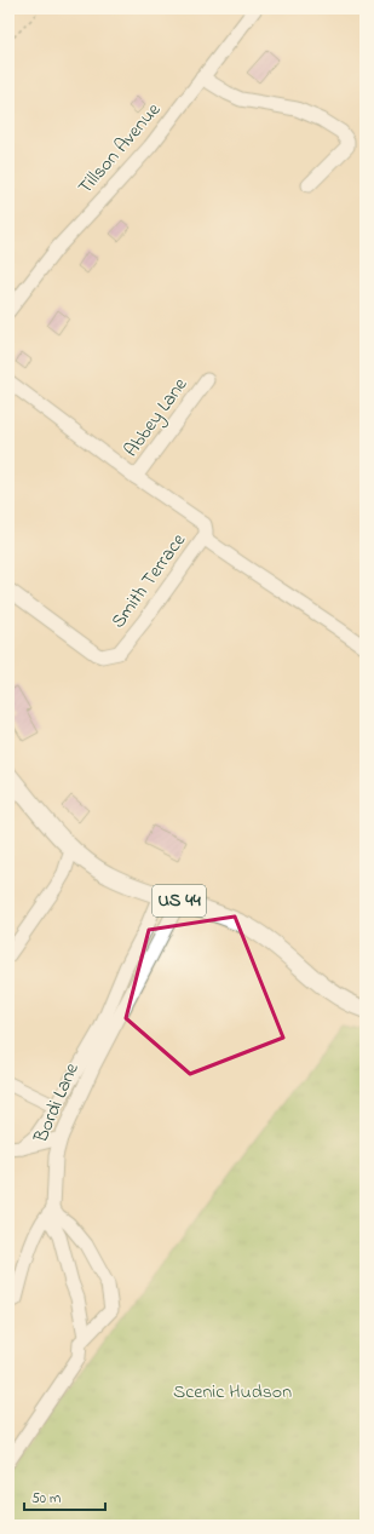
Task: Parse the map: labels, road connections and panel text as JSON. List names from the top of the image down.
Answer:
{
  "streets": {
    "main road": ["US 44"],
    "street": [
      "Tillson Avenue",
      "Abbey Lane",
      "Smith Terrace",
      "Bordi Lane"
    ]
  },
  "crossings": [
    ["Abbey Lane", "Smith Terrace"],
    ["US 44", "Bordi Lane"]
  ],
  "parks": ["Scenic Hudson"],
  "scale_bar": "50 m"
}
